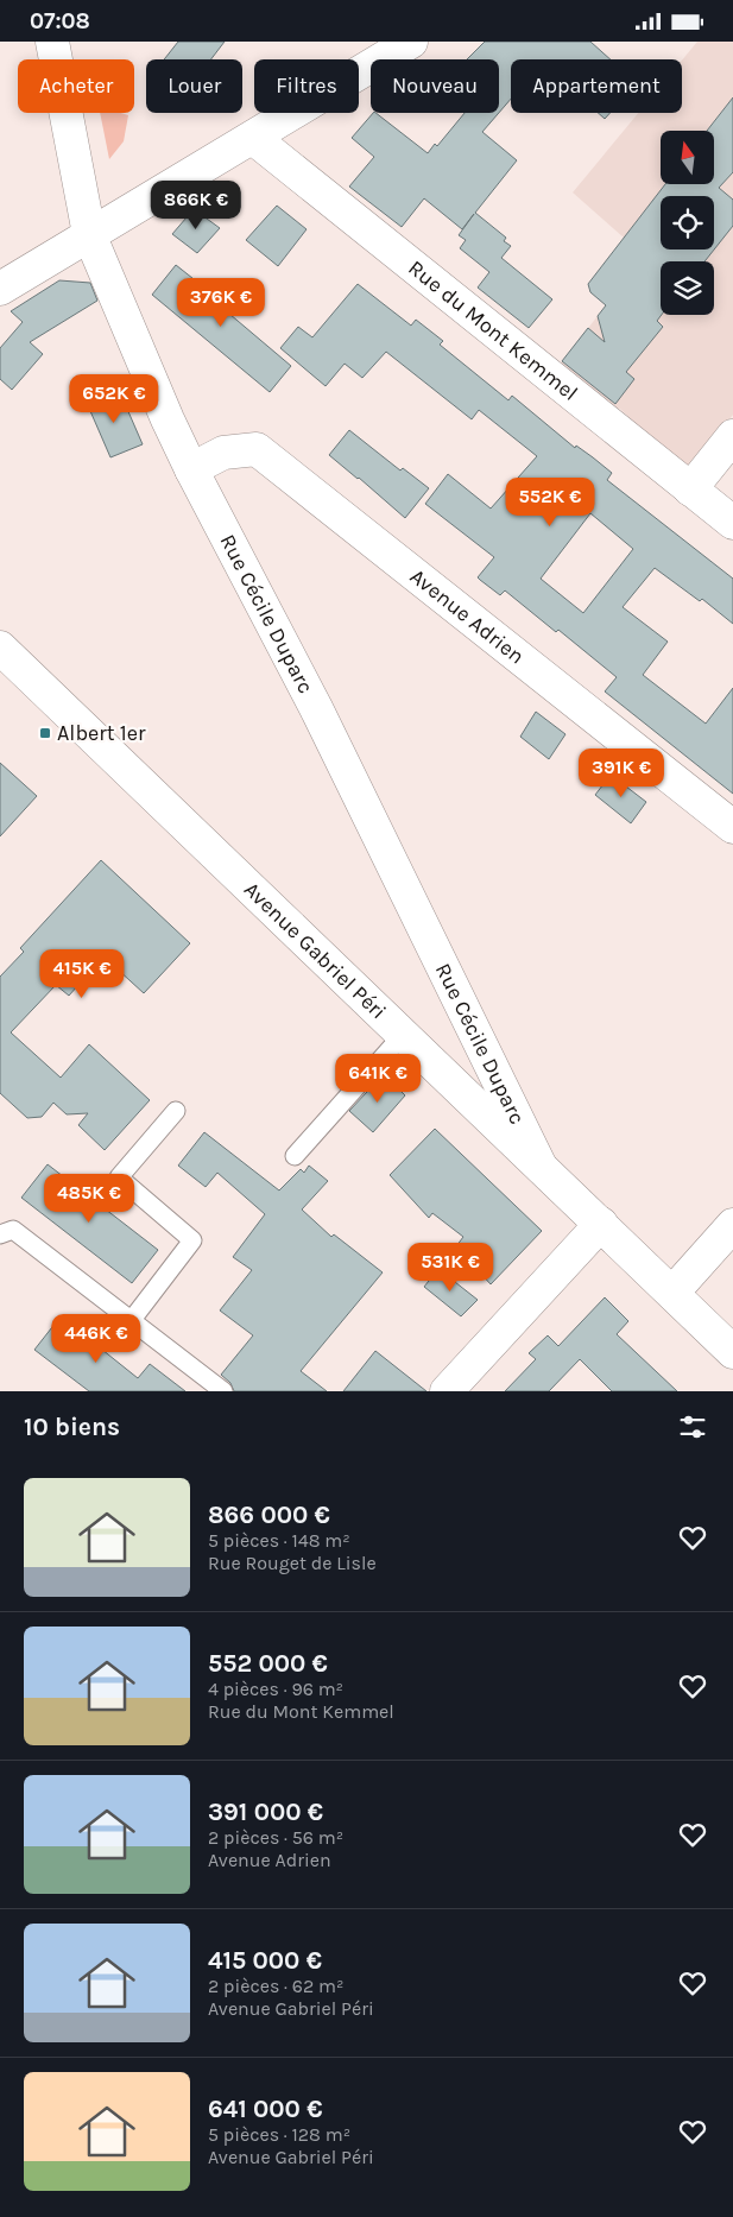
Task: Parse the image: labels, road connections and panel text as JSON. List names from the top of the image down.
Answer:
{
  "streets": {
    "street": [
      "Rue du Mont Kemmel",
      "Rue Cécile Duparc",
      "Avenue Adrien",
      "Avenue Gabriel Péri"
    ]
  },
  "crossings": [
    ["Rue Cécile Duparc", "Avenue Adrien"],
    ["Rue Cécile Duparc", "Avenue Gabriel Péri"]
  ],
  "places": {
    "transit": ["Albert 1er"]
  },
  "north": "top",
  "page": {
    "status": "07:08",
    "chip": [
      "Acheter",
      "Louer",
      "Filtres",
      "Nouveau",
      "Appartement"
    ],
    "price": [
      "866K €",
      "376K €",
      "652K €",
      "552K €",
      "391K €",
      "415K €",
      "641K €",
      "485K €",
      "531K €",
      "446K €"
    ],
    "heading": "10 biens",
    "list": [
      {
        "name": "866 000 €",
        "note": "5 pièces · 148 m² · Rue Rouget de Lisle"
      },
      {
        "name": "552 000 €",
        "note": "4 pièces · 96 m² · Rue du Mont Kemmel"
      },
      {
        "name": "391 000 €",
        "note": "2 pièces · 56 m² · Avenue Adrien"
      },
      {
        "name": "415 000 €",
        "note": "2 pièces · 62 m² · Avenue Gabriel Péri"
      },
      {
        "name": "641 000 €",
        "note": "5 pièces · 128 m² · Avenue Gabriel Péri"
      }
    ]
  }
}
